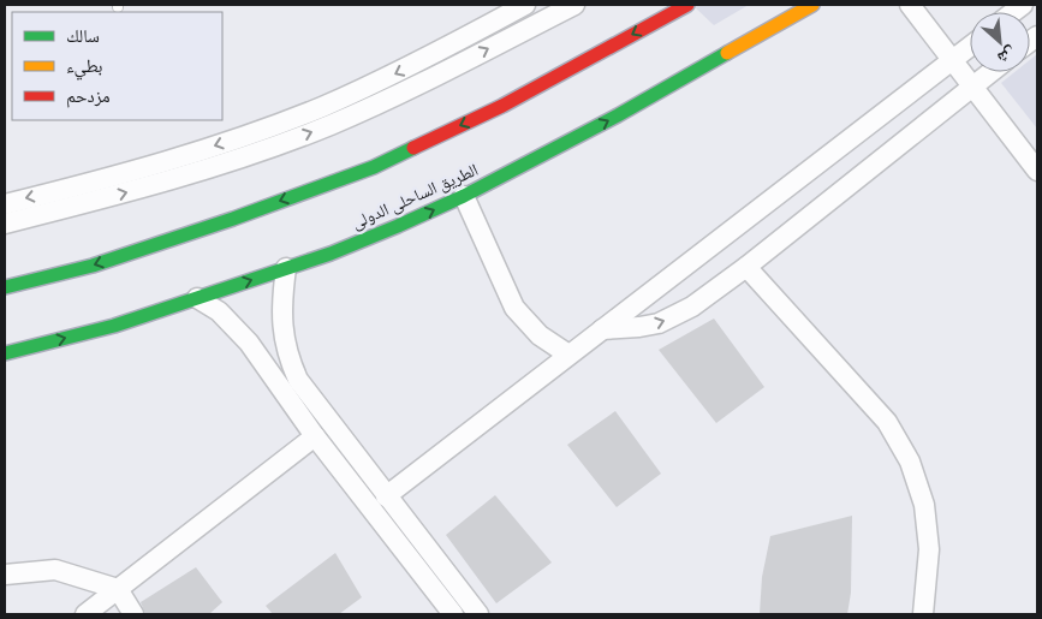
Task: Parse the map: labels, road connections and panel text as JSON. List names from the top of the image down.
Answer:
{
  "streets": {
    "highway": ["الطريق الساحلى الدولى"]
  },
  "legend": ["سالك", "بطيء", "مزدحم"],
  "north": "bottom right"
}
